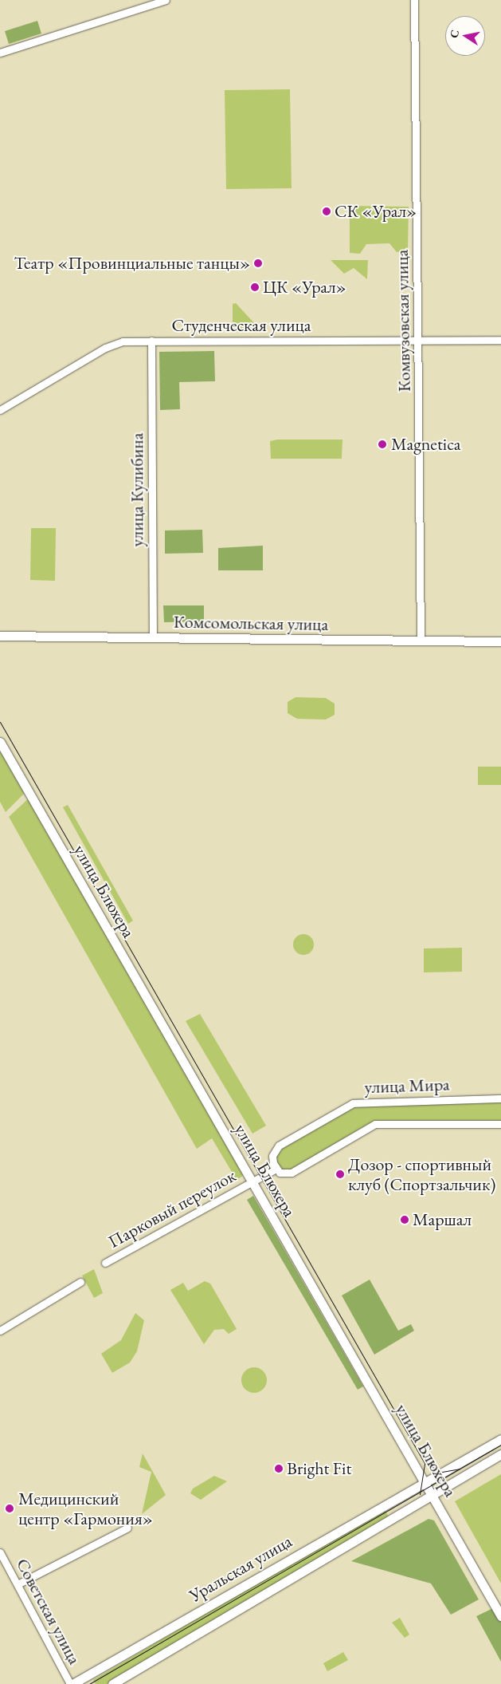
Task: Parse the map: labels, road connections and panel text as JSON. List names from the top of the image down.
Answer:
{
  "streets": {
    "main road": ["Комсомольская улица", "улица Блюхера", "Уральская улица"],
    "street": [
      "Комвузовская улица",
      "Студенческая улица",
      "улица Кулибина",
      "улица Мира",
      "Парковый переулок",
      "Советская улица"
    ]
  },
  "crossings": [
    ["Комвузовская улица", "Студенческая улица"],
    ["Комвузовская улица", "Комсомольская улица"],
    ["Студенческая улица", "улица Кулибина"],
    ["улица Кулибина", "Комсомольская улица"],
    ["улица Блюхера", "Парковый переулок"],
    ["улица Блюхера", "Уральская улица"],
    ["Уральская улица", "Советская улица"]
  ],
  "places": [
    "СК «Урал»",
    "Театр «Провинциальные танцы»",
    "ЦК «Урал»",
    "Magnetica",
    "Дозор - спортивный клуб (Спортзальчик)",
    "Маршал",
    "Bright Fit",
    "Медицинский центр «Гармония»"
  ],
  "north": "left"
}
